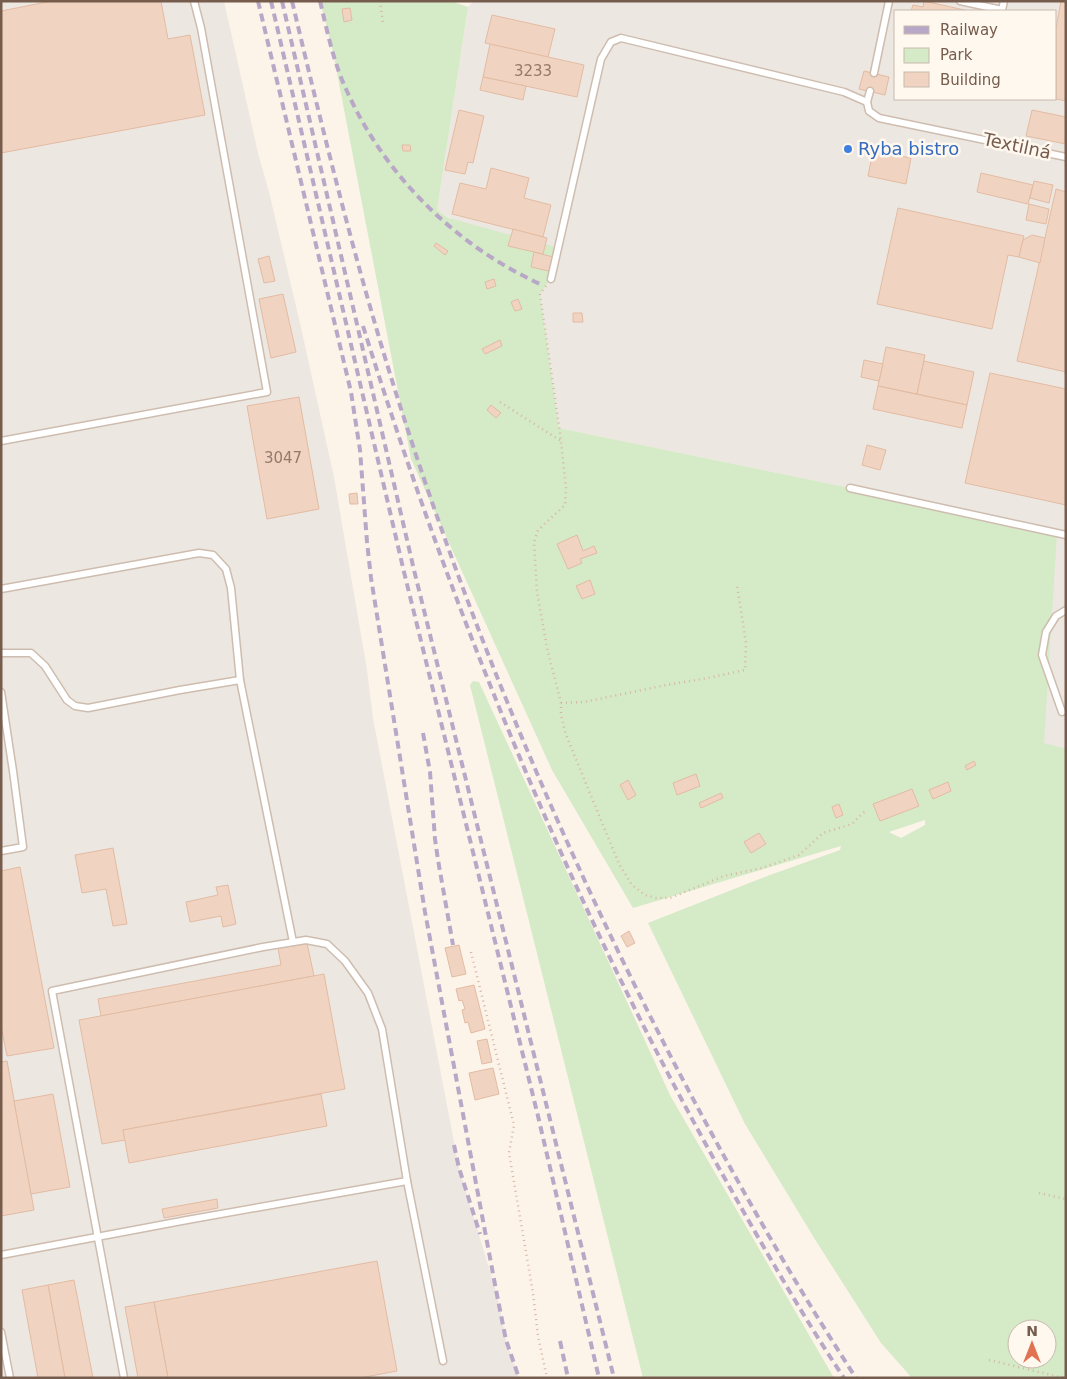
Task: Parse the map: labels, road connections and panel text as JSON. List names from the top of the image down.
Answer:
{
  "streets": {
    "lane": ["Textilná"]
  },
  "places": ["Ryba bistro"],
  "house_numbers": ["3233", "3047"],
  "legend": ["Railway", "Park", "Building"],
  "north": "top"
}
